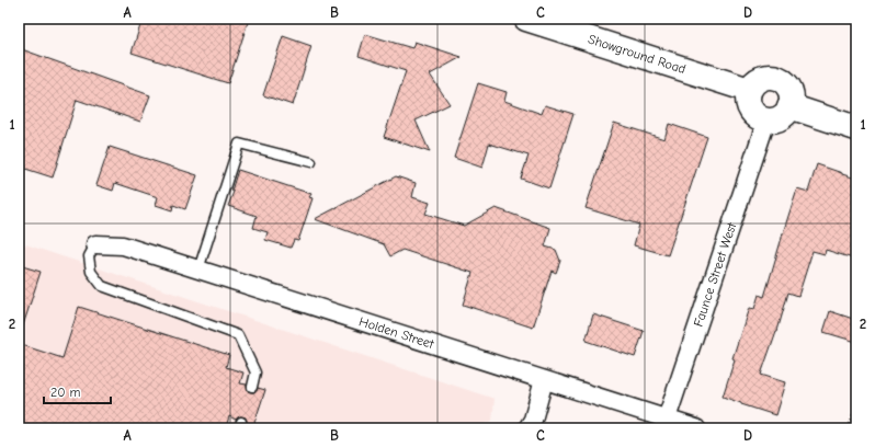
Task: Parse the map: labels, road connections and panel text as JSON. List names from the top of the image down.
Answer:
{
  "streets": {
    "street": ["Showground Road", "Faunce Street West", "Holden Street"]
  },
  "crossings": [
    ["Showground Road", "Faunce Street West"],
    ["Faunce Street West", "Holden Street"]
  ],
  "scale_bar": "20 m",
  "grid": {
    "columns": [
      "A",
      "B",
      "C",
      "D"
    ],
    "rows": ["1", "2"]
  }
}
